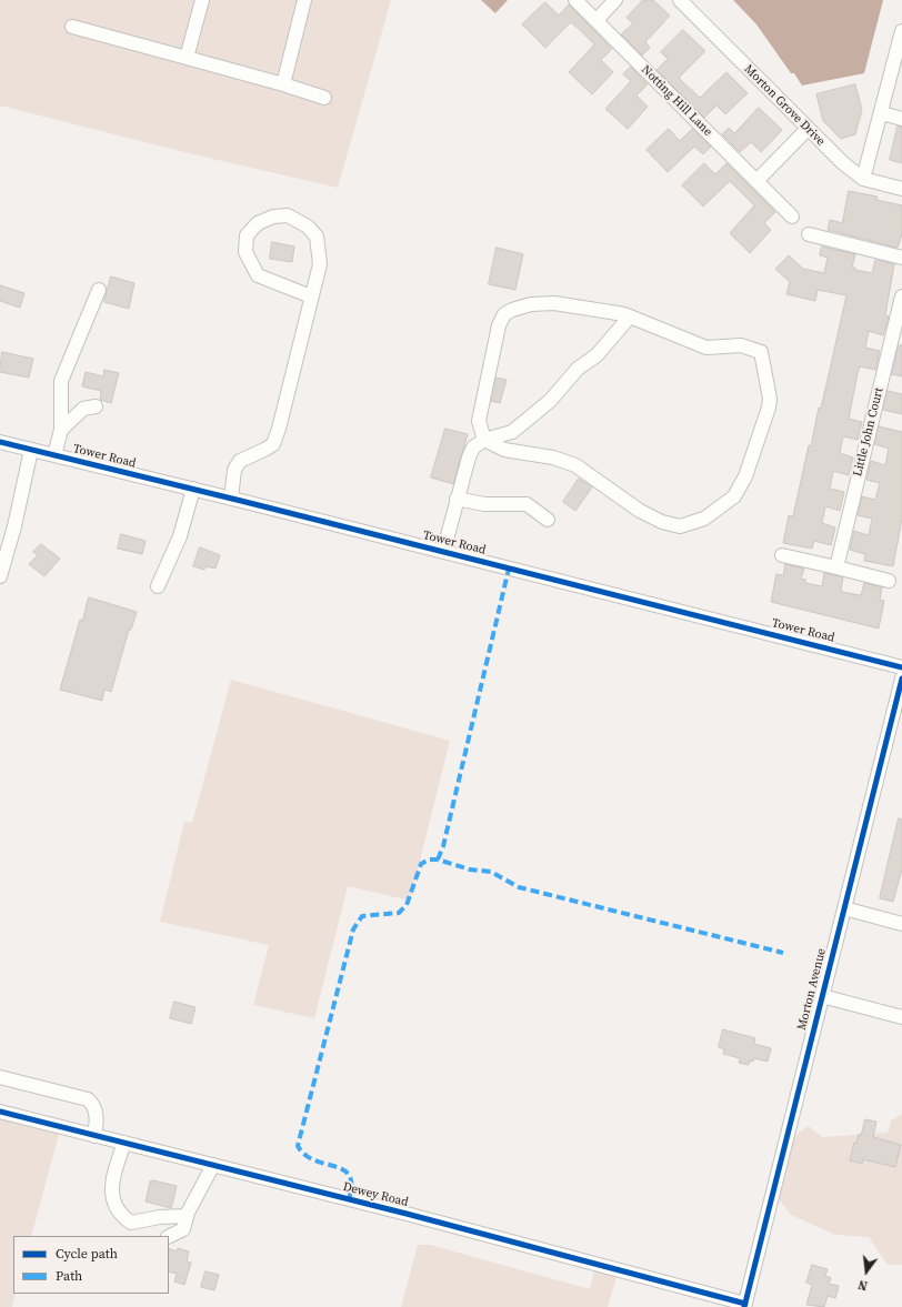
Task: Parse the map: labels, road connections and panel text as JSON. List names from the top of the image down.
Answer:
{
  "streets": {
    "street": [
      "Notting Hill Lane",
      "Morton Grove Drive",
      "Little John Court",
      "Tower Road",
      "Morton Avenue",
      "Dewey Road"
    ]
  },
  "crossings": [
    ["Morton Avenue", "Dewey Road"]
  ],
  "legend": ["Cycle path", "Path"],
  "north": "bottom"
}
